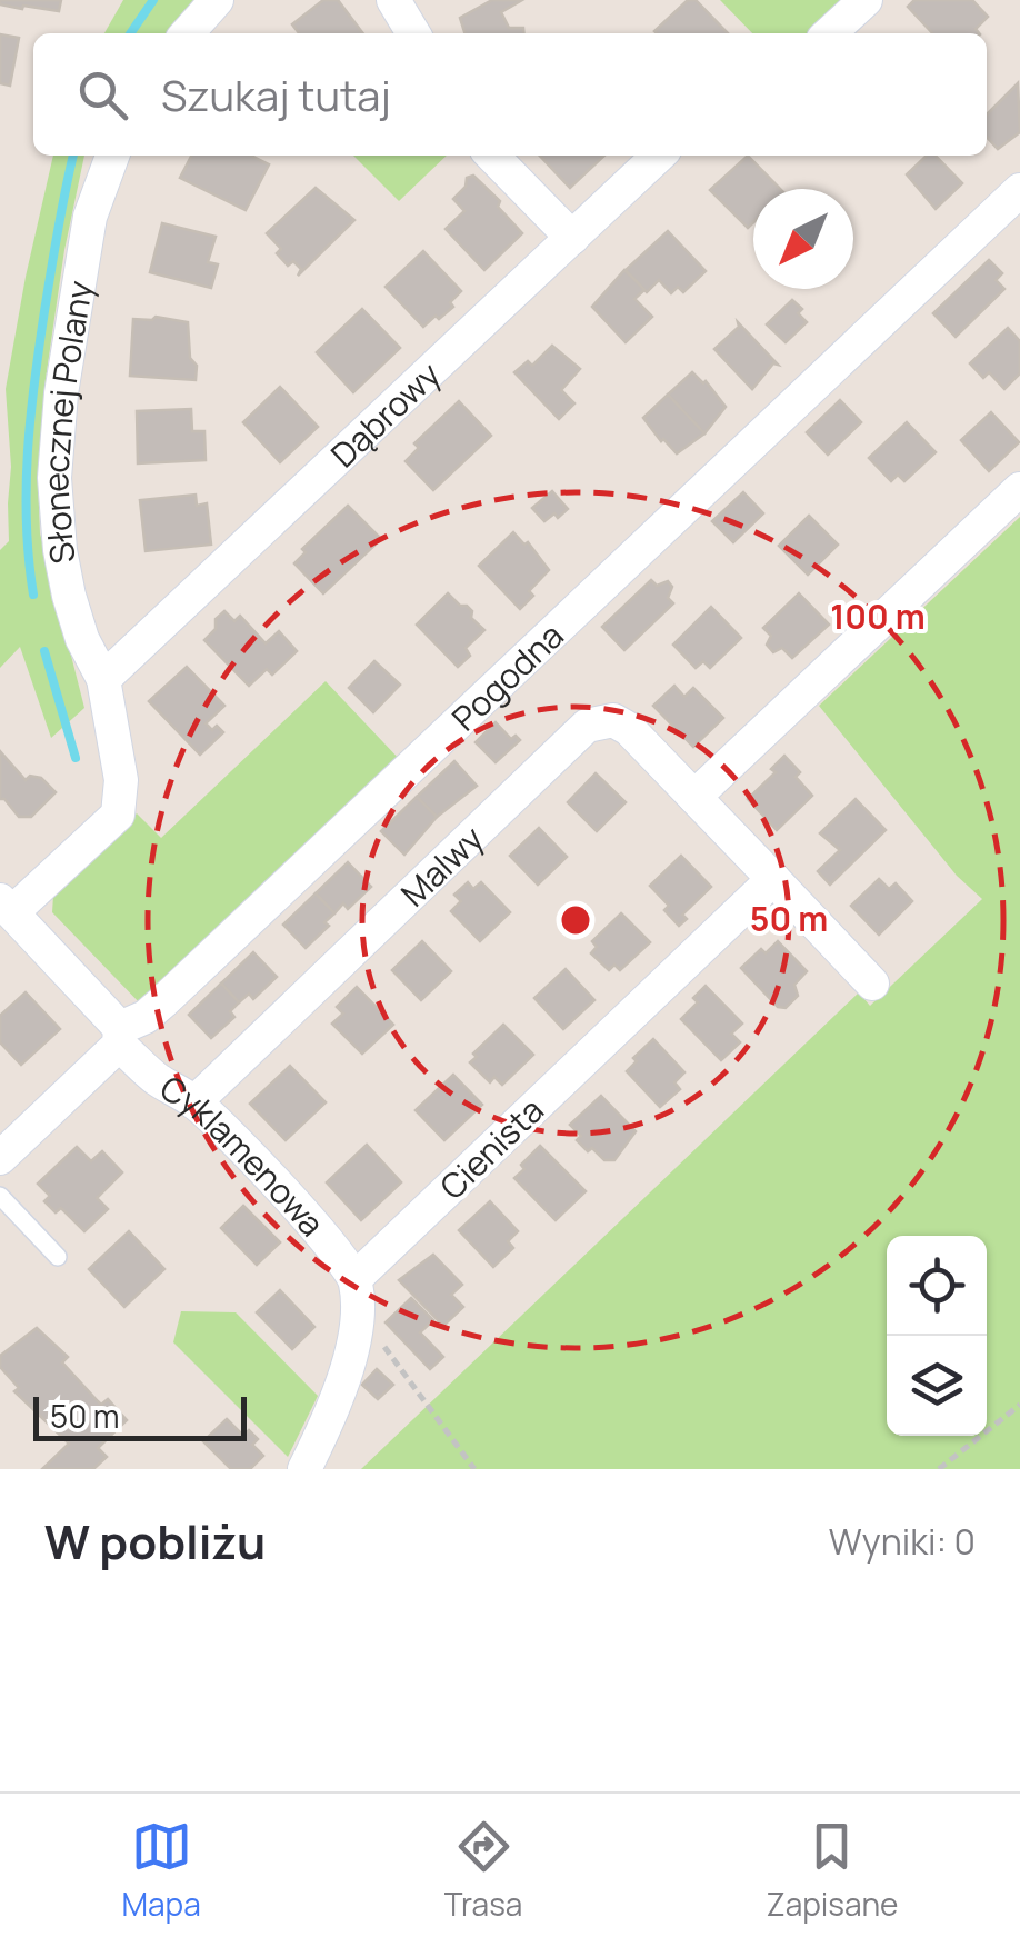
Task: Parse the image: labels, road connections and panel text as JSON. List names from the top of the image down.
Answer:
{
  "streets": {
    "street": [
      "Dąbrowy",
      "Słonecznej Polany",
      "Pogodna",
      "Malwy",
      "Cienista",
      "Cyklamenowa"
    ]
  },
  "crossings": [
    ["Dąbrowy", "Słonecznej Polany"],
    ["Słonecznej Polany", "Cyklamenowa"],
    ["Pogodna", "Cyklamenowa"],
    ["Malwy", "Cyklamenowa"],
    ["Cienista", "Cyklamenowa"]
  ],
  "scale_bar": "50 m",
  "north": "bottom left",
  "page": {
    "search": "Szukaj tutaj",
    "scale": "50 m",
    "heading": ["W pobliżu", "Wyniki: 0"],
    "nav": ["Mapa", "Trasa", "Zapisane"]
  },
  "rings": ["100 m", "50 m"]
}
